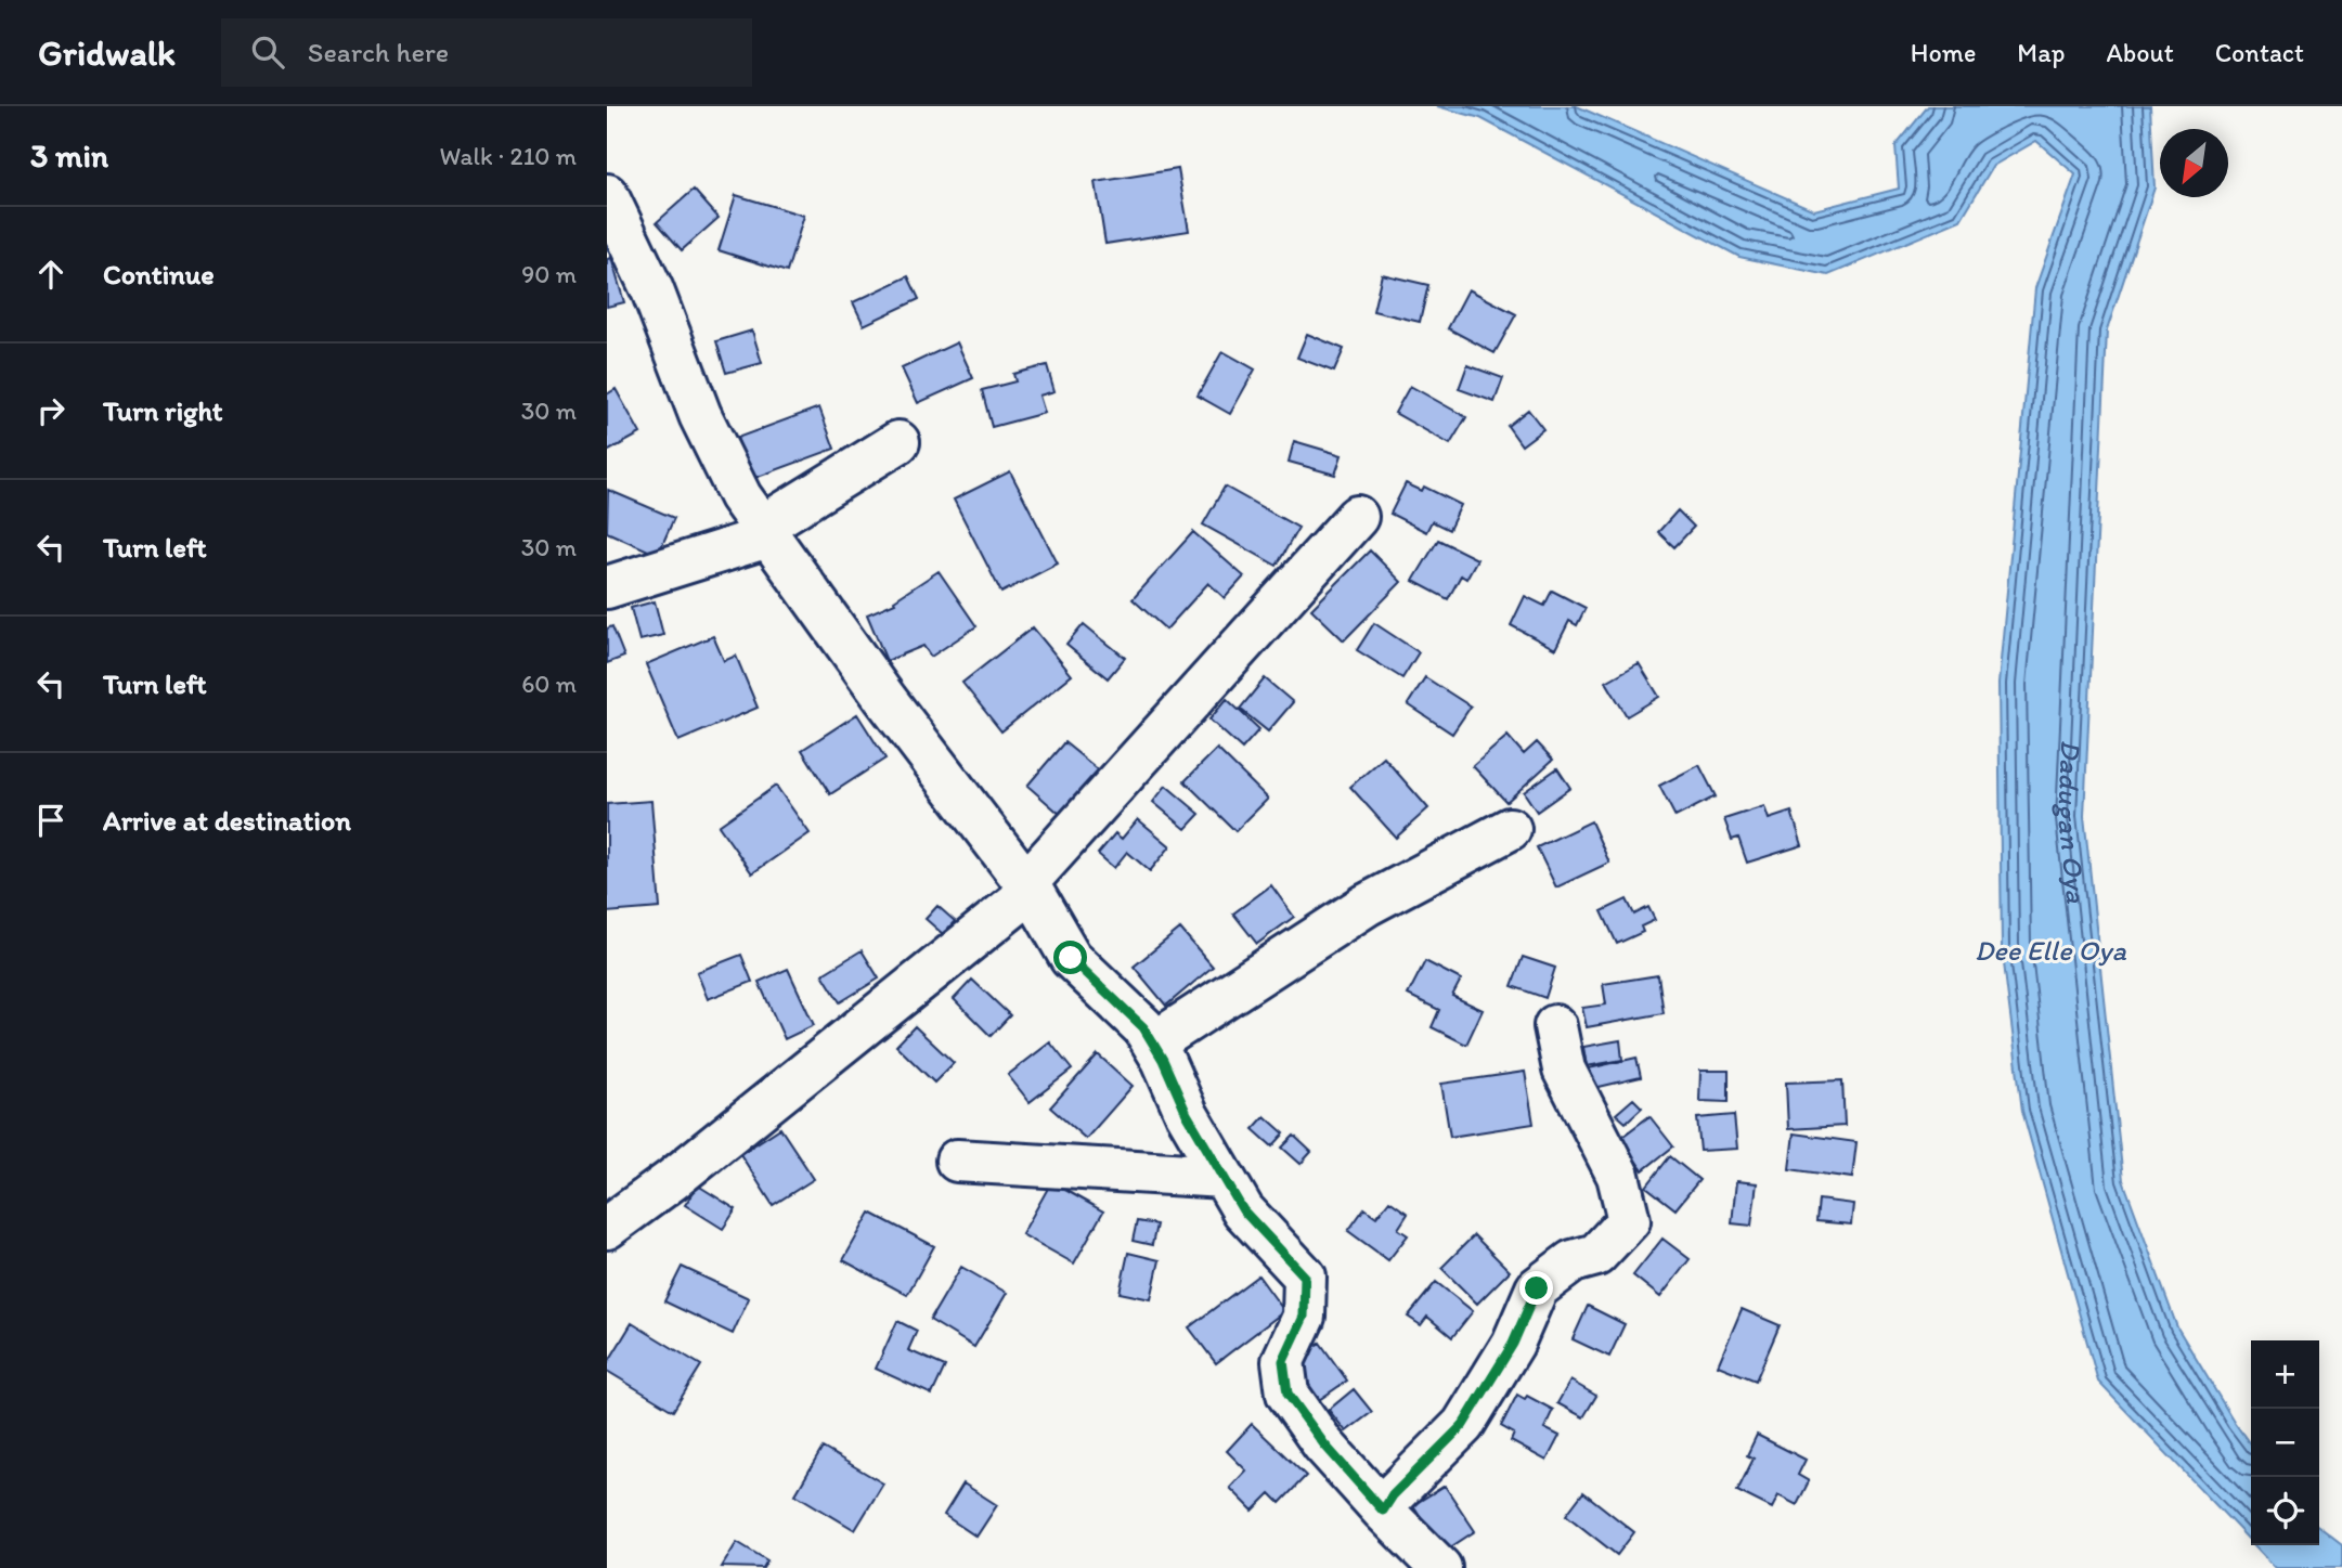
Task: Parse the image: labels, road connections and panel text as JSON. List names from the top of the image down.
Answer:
{
  "water": ["Dadugan Oya", "Dee Elle Oya"],
  "north": "bottom left",
  "page": {
    "header": "Gridwalk",
    "search": "Search here",
    "nav": [
      "Home",
      "Map",
      "About",
      "Contact"
    ],
    "heading": ["3 min", "Walk · 210 m"],
    "list": [
      ["Continue", "90 m"],
      ["Turn right", "30 m"],
      ["Turn left", "30 m"],
      ["Turn left", "60 m"],
      "Arrive at destination"
    ],
    "map_buttons": ["+", "−"]
  }
}
